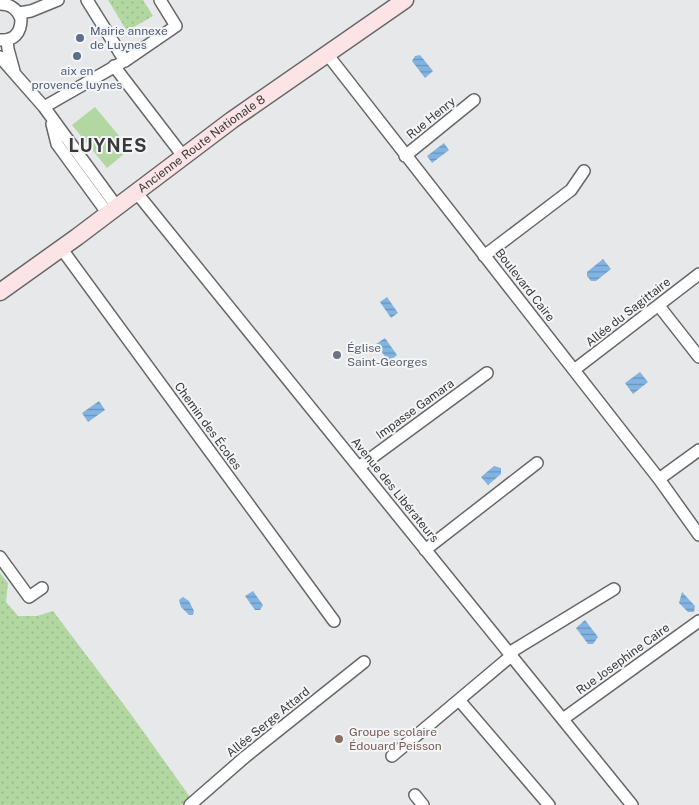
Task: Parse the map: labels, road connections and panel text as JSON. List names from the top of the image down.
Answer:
{
  "streets": {
    "main road": ["Ancienne Route Nationale 8"],
    "street": [
      "Rue Henry",
      "Boulevard Caire",
      "Allée du Sagittaire",
      "Impasse Gamara",
      "Chemin des Écoles",
      "Avenue des Libérateurs",
      "Rue Josephine Caire",
      "Allée Serge Attard"
    ]
  },
  "crossings": [
    ["Rue Henry", "Boulevard Caire"],
    ["Ancienne Route Nationale 8", "Boulevard Caire"],
    ["Ancienne Route Nationale 8", "Chemin des Écoles"],
    ["Ancienne Route Nationale 8", "Avenue des Libérateurs"],
    ["Boulevard Caire", "Allée du Sagittaire"],
    ["Impasse Gamara", "Avenue des Libérateurs"],
    ["Avenue des Libérateurs", "Rue Josephine Caire"]
  ],
  "districts": ["LUYNES"],
  "places": [
    "Mairie annexe de Luynes",
    "aix en provence luynes",
    "Église Saint-Georges",
    "Groupe scolaire Édouard Peisson"
  ]
}
